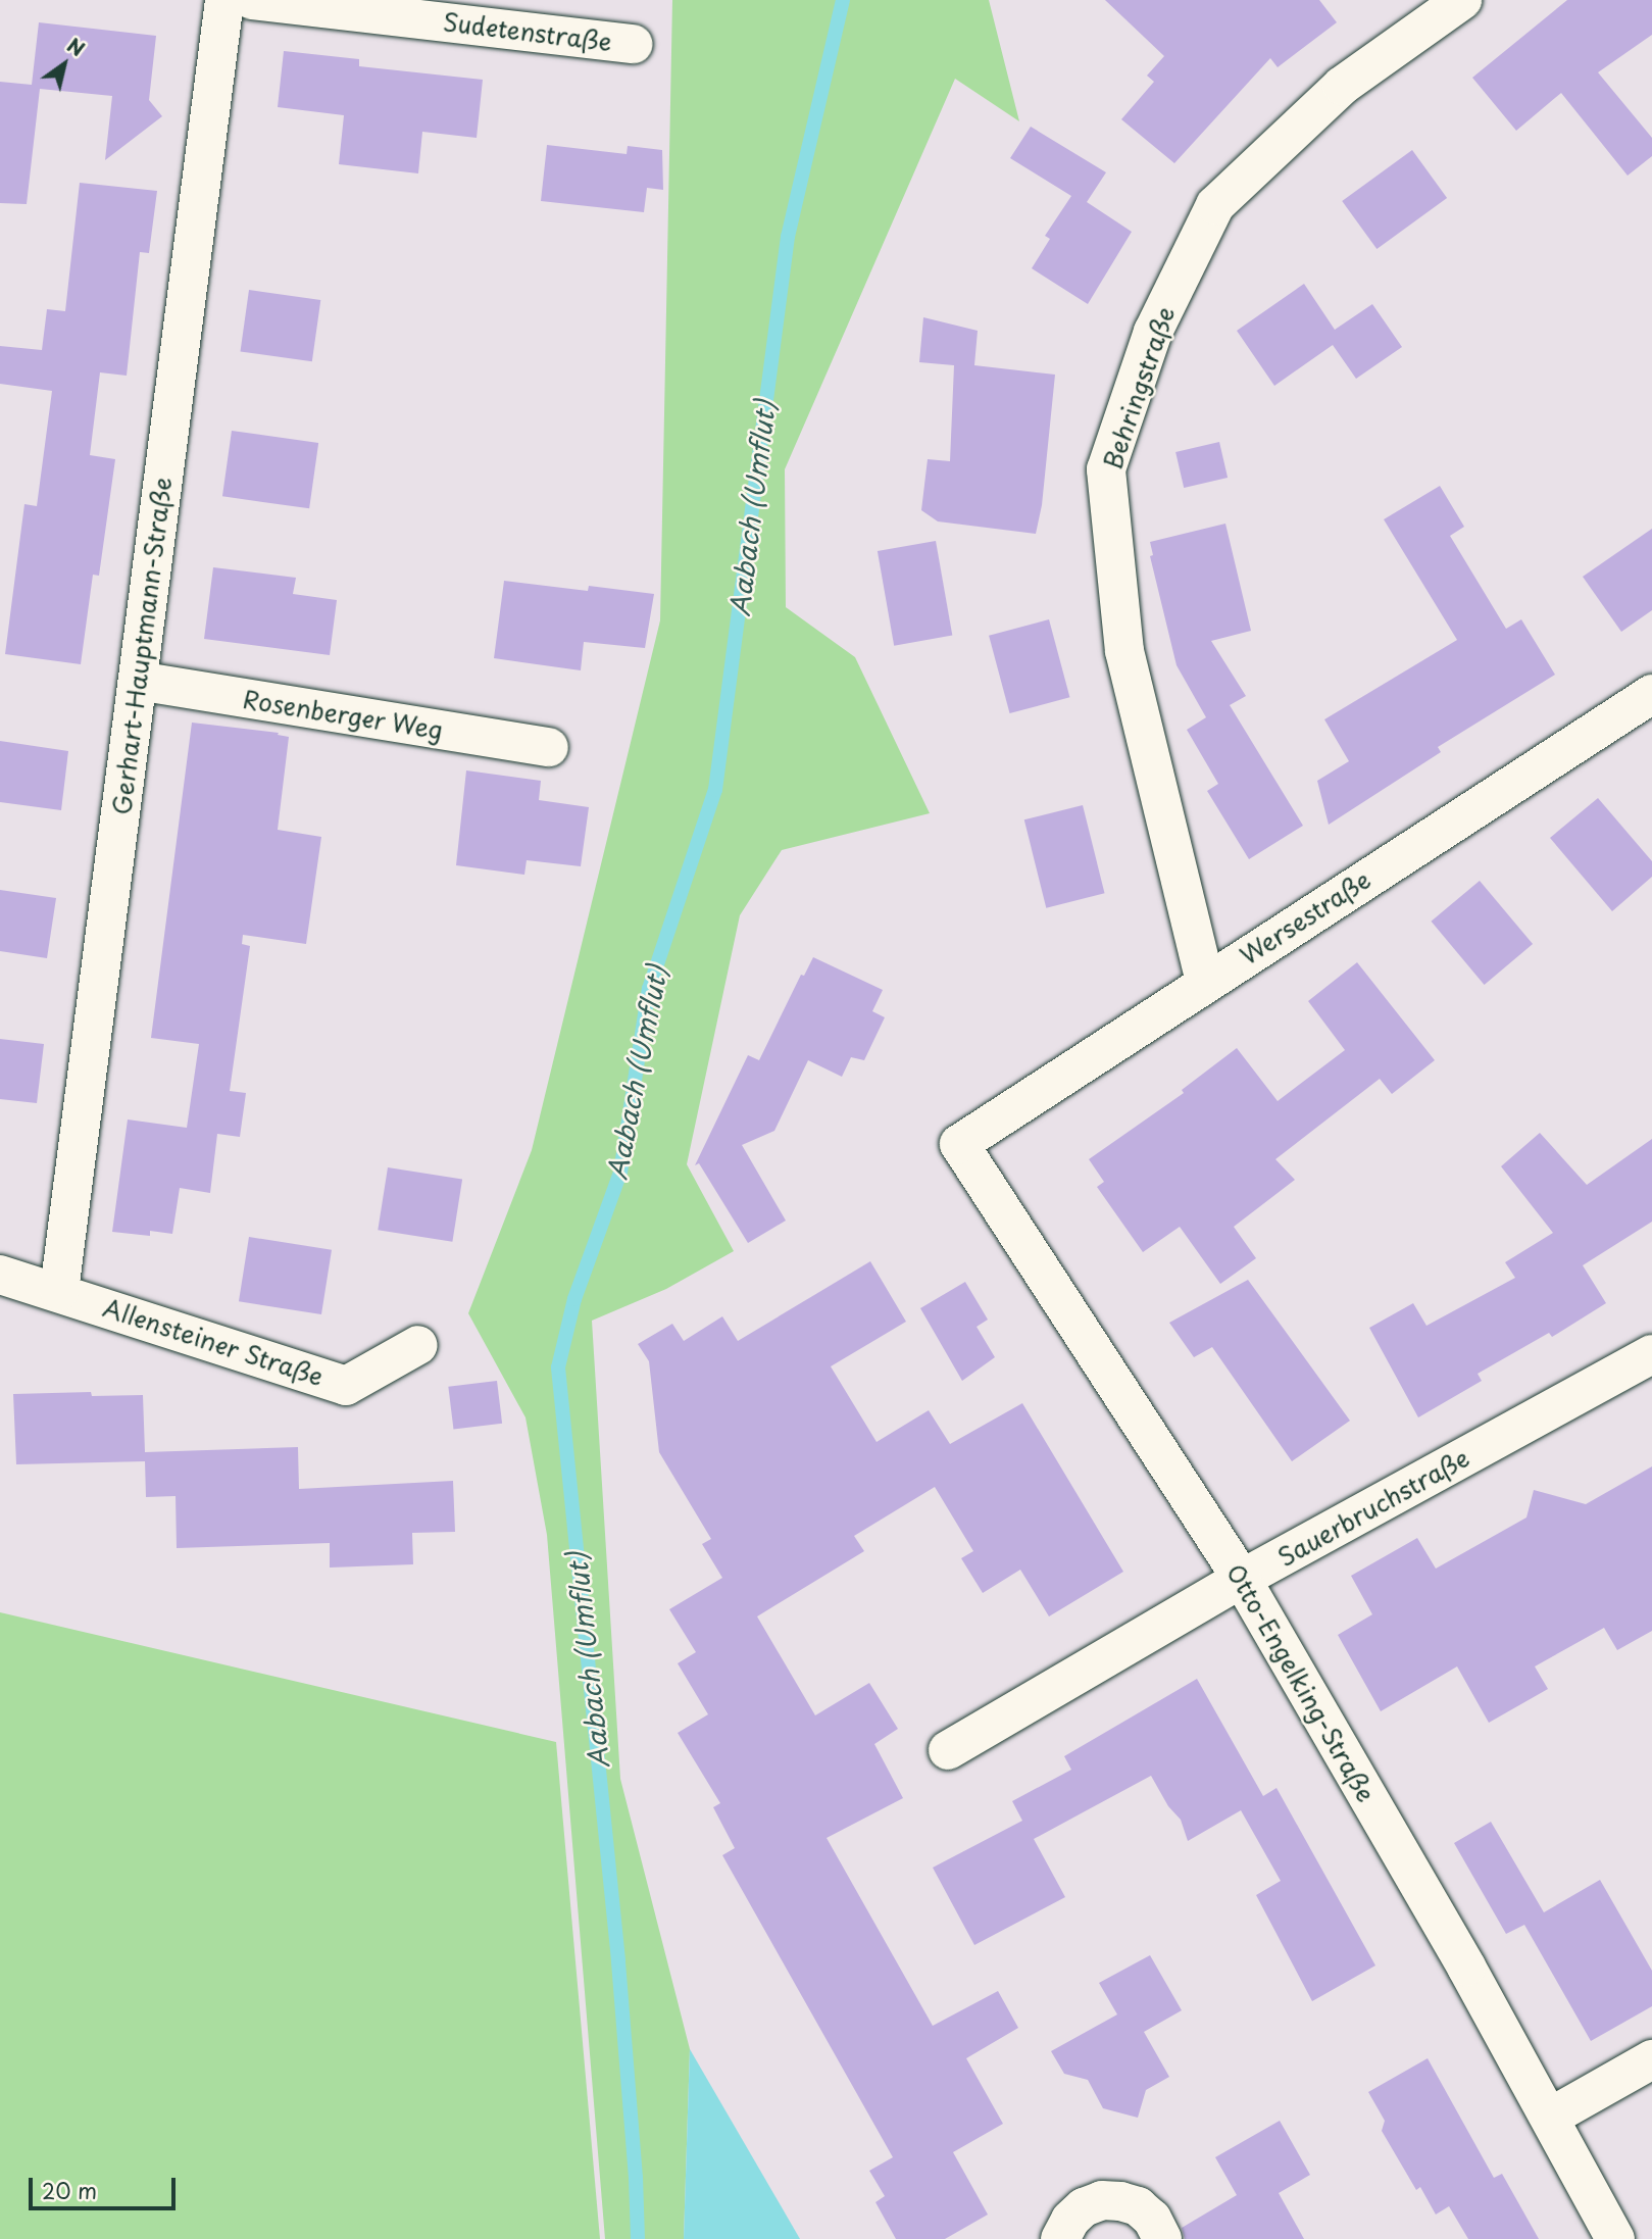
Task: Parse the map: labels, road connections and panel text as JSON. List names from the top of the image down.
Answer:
{
  "streets": {
    "street": [
      "Sudetenstraße",
      "Behringstraße",
      "Gerhart-Hauptmann-Straße",
      "Rosenberger Weg",
      "Wersestraße",
      "Allensteiner Straße",
      "Sauerbruchstraße",
      "Otto-Engelking-Straße"
    ]
  },
  "crossings": [
    ["Behringstraße", "Wersestraße"],
    ["Gerhart-Hauptmann-Straße", "Rosenberger Weg"],
    ["Gerhart-Hauptmann-Straße", "Allensteiner Straße"],
    ["Wersestraße", "Otto-Engelking-Straße"],
    ["Sauerbruchstraße", "Otto-Engelking-Straße"]
  ],
  "water": ["Aabach (Umflut)"],
  "scale_bar": "20 m",
  "north": "top right"
}
